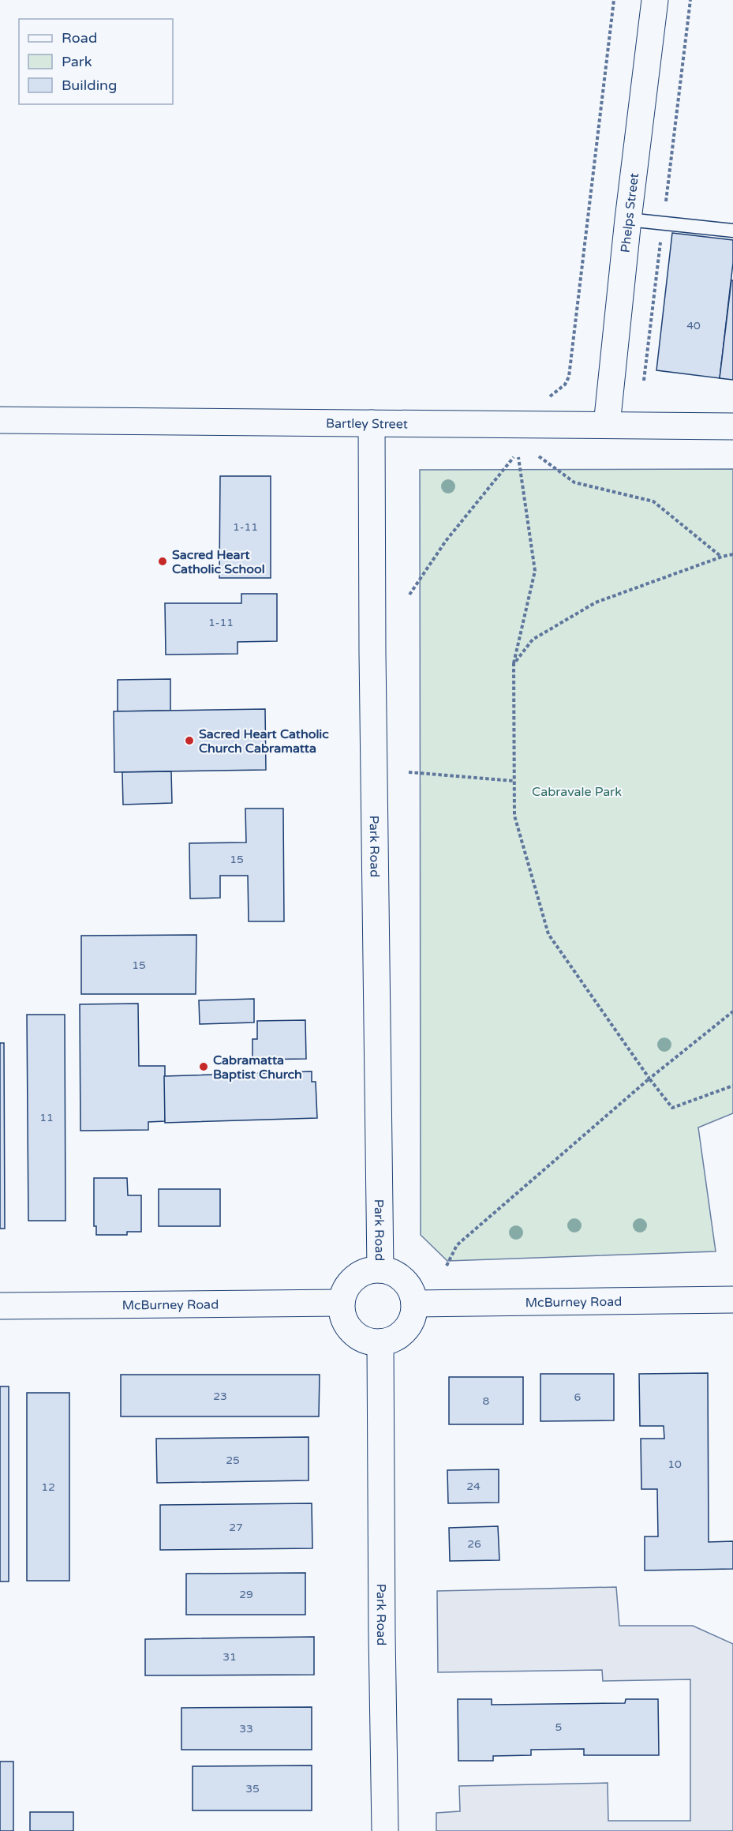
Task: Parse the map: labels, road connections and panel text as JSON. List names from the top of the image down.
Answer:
{
  "streets": {
    "street": [
      "Phelps Street",
      "Bartley Street",
      "Park Road",
      "McBurney Road"
    ]
  },
  "crossings": [
    ["Phelps Street", "Bartley Street"],
    ["Bartley Street", "Park Road"],
    ["Park Road", "McBurney Road"]
  ],
  "parks": ["Cabravale Park"],
  "places": ["Sacred Heart Catholic School", "Sacred Heart Catholic Church Cabramatta", "Cabramatta Baptist Church"],
  "house_numbers": [
    "40",
    "1-11",
    "1-11",
    "15",
    "15",
    "11",
    "23",
    "6",
    "8",
    "25",
    "10",
    "24",
    "12",
    "27",
    "26",
    "29",
    "31",
    "5",
    "33",
    "35"
  ],
  "legend": ["Road", "Park", "Building"]
}
